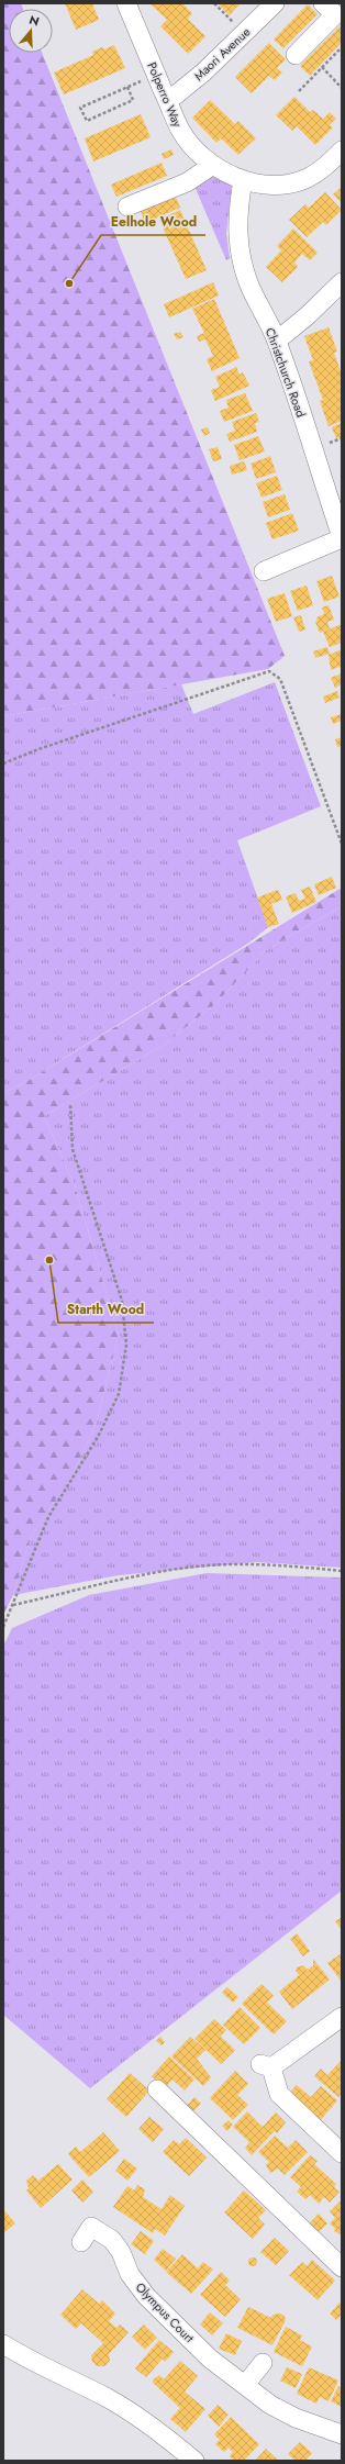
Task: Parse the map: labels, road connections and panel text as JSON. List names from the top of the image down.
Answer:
{
  "streets": {
    "street": [
      "Maori Avenue",
      "Polperro Way",
      "Christchurch Road",
      "Olympus Court"
    ]
  },
  "crossings": [
    ["Maori Avenue", "Polperro Way"],
    ["Polperro Way", "Christchurch Road"]
  ],
  "places": ["Eelhole Wood", "Starth Wood"],
  "north": "top"
}
